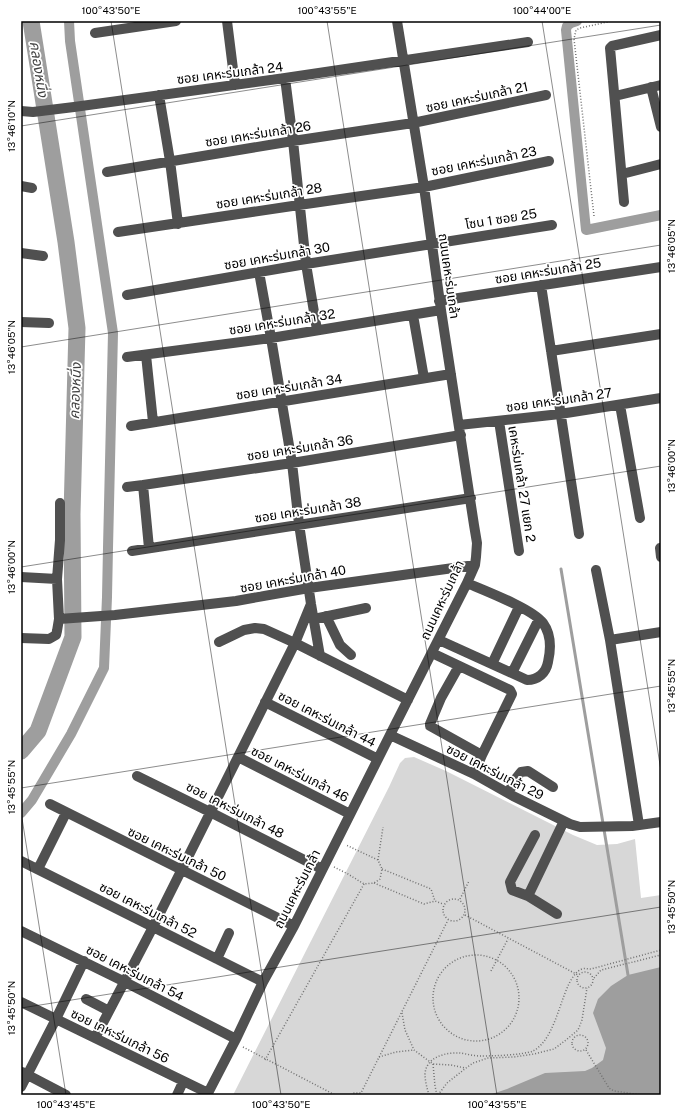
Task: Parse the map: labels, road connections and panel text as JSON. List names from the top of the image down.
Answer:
{
  "streets": {
    "street": [
      "ซอย เคหะร่มเกล้า 24",
      "ซอย เคหะร่มเกล้า 21",
      "ซอย เคหะร่มเกล้า 26",
      "ซอย เคหะร่มเกล้า 23",
      "ซอย เคหะร่มเกล้า 28",
      "โซน 1 ซอย 25",
      "ซอย เคหะร่มเกล้า 30",
      "ซอย เคหะร่มเกล้า 25",
      "ถนนเคหะร่มเกล้า",
      "ซอย เคหะร่มเกล้า 32",
      "ซอย เคหะร่มเกล้า 34",
      "ซอย เคหะร่มเกล้า 27",
      "ซอย เคหะร่มเกล้า 36",
      "เคหะร่มเกล้า 27 แยก 2",
      "ซอย เคหะร่มเกล้า 38",
      "ซอย เคหะร่มเกล้า 40",
      "ซอย เคหะร่มเกล้า 44",
      "ซอย เคหะร่มเกล้า 29",
      "ซอย เคหะร่มเกล้า 46",
      "ซอย เคหะร่มเกล้า 48",
      "ซอย เคหะร่มเกล้า 50",
      "ซอย เคหะร่มเกล้า 52",
      "ซอย เคหะร่มเกล้า 54",
      "ซอย เคหะร่มเกล้า 56"
    ]
  },
  "crossings": [
    ["ซอย เคหะร่มเกล้า 24", "ถนนเคหะร่มเกล้า"],
    ["ซอย เคหะร่มเกล้า 21", "ซอย เคหะร่มเกล้า 26"],
    ["ซอย เคหะร่มเกล้า 21", "ถนนเคหะร่มเกล้า"],
    ["ซอย เคหะร่มเกล้า 26", "ถนนเคหะร่มเกล้า"],
    ["ซอย เคหะร่มเกล้า 23", "ซอย เคหะร่มเกล้า 28"],
    ["ซอย เคหะร่มเกล้า 23", "ถนนเคหะร่มเกล้า"],
    ["ซอย เคหะร่มเกล้า 28", "ถนนเคหะร่มเกล้า"],
    ["โซน 1 ซอย 25", "ซอย เคหะร่มเกล้า 30"],
    ["โซน 1 ซอย 25", "ถนนเคหะร่มเกล้า"],
    ["ซอย เคหะร่มเกล้า 30", "ถนนเคหะร่มเกล้า"],
    ["ซอย เคหะร่มเกล้า 25", "ถนนเคหะร่มเกล้า"],
    ["ซอย เคหะร่มเกล้า 25", "ซอย เคหะร่มเกล้า 32"],
    ["ถนนเคหะร่มเกล้า", "ซอย เคหะร่มเกล้า 32"],
    ["ถนนเคหะร่มเกล้า", "ซอย เคหะร่มเกล้า 34"],
    ["ถนนเคหะร่มเกล้า", "ซอย เคหะร่มเกล้า 27"],
    ["ถนนเคหะร่มเกล้า", "ซอย เคหะร่มเกล้า 36"],
    ["ถนนเคหะร่มเกล้า", "ซอย เคหะร่มเกล้า 38"],
    ["ถนนเคหะร่มเกล้า", "ซอย เคหะร่มเกล้า 40"],
    ["ถนนเคหะร่มเกล้า", "ซอย เคหะร่มเกล้า 44"],
    ["ถนนเคหะร่มเกล้า", "ซอย เคหะร่มเกล้า 29"],
    ["ถนนเคหะร่มเกล้า", "ซอย เคหะร่มเกล้า 46"],
    ["ถนนเคหะร่มเกล้า", "ซอย เคหะร่มเกล้า 48"],
    ["ถนนเคหะร่มเกล้า", "ซอย เคหะร่มเกล้า 50"],
    ["ถนนเคหะร่มเกล้า", "ซอย เคหะร่มเกล้า 52"],
    ["ถนนเคหะร่มเกล้า", "ซอย เคหะร่มเกล้า 54"],
    ["ถนนเคหะร่มเกล้า", "ซอย เคหะร่มเกล้า 56"],
    ["ซอย เคหะร่มเกล้า 27", "ซอย เคหะร่มเกล้า 36"],
    ["ซอย เคหะร่มเกล้า 27", "เคหะร่มเกล้า 27 แยก 2"]
  ],
  "water": ["คลองหนึ่ง"],
  "coordinates": [
    "100°43'50\"E",
    "100°43'55\"E",
    "100°44'00\"E",
    "13°46'10\"N",
    "13°46'05\"N",
    "13°46'00\"N",
    "13°45'55\"N",
    "13°45'50\"N",
    "100°43'45\"E"
  ]
}
